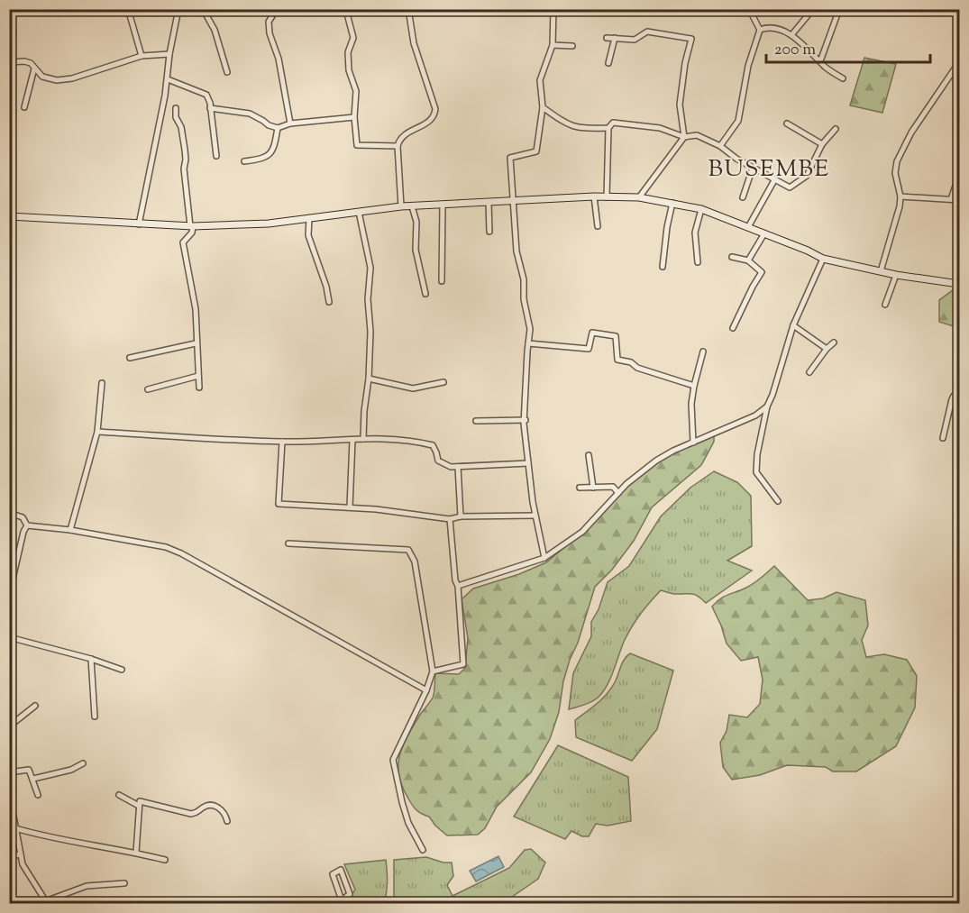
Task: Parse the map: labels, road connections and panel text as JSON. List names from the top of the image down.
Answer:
{
  "districts": ["BUSEMBE"],
  "scale_bar": "200 m"
}
